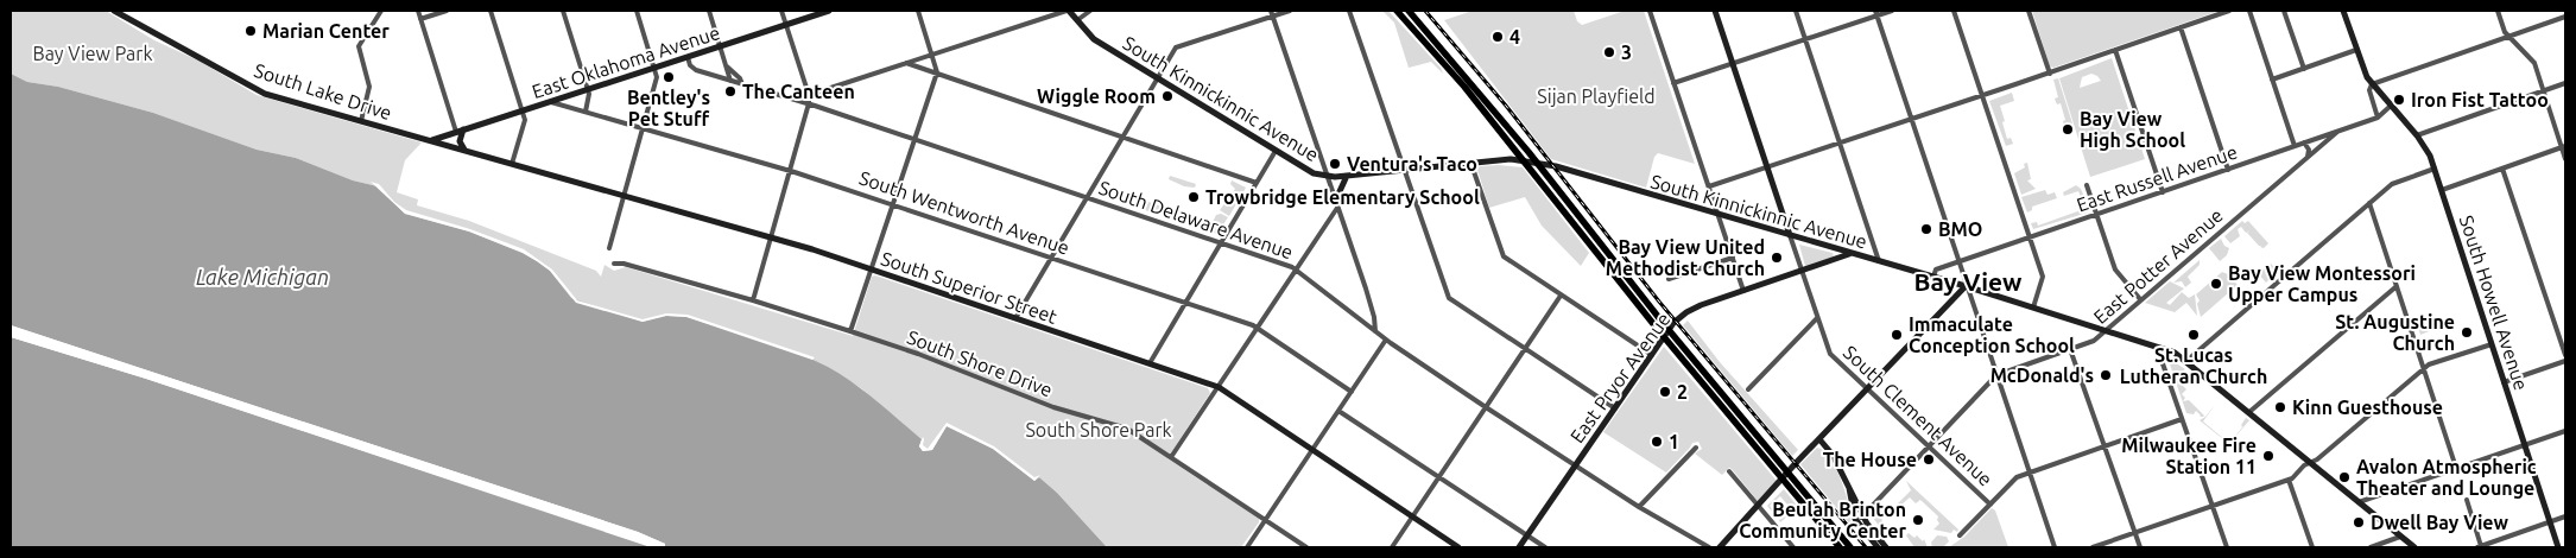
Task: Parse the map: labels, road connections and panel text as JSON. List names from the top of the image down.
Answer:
{
  "streets": {
    "street": [
      "East Oklahoma Avenue",
      "South Lake Drive",
      "South Kinnickinnic Avenue",
      "East Russell Avenue",
      "South Wentworth Avenue",
      "South Delaware Avenue",
      "East Potter Avenue",
      "South Superior Street",
      "South Howell Avenue",
      "South Shore Drive",
      "East Pryor Avenue",
      "South Clement Avenue"
    ]
  },
  "crossings": [
    ["East Oklahoma Avenue", "South Lake Drive"],
    ["East Oklahoma Avenue", "South Wentworth Avenue"],
    ["East Oklahoma Avenue", "South Delaware Avenue"],
    ["East Oklahoma Avenue", "South Superior Street"],
    ["South Lake Drive", "South Superior Street"],
    ["South Kinnickinnic Avenue", "East Russell Avenue"],
    ["South Kinnickinnic Avenue", "East Potter Avenue"],
    ["South Kinnickinnic Avenue", "East Pryor Avenue"],
    ["South Kinnickinnic Avenue", "South Clement Avenue"],
    ["East Russell Avenue", "East Potter Avenue"],
    ["East Russell Avenue", "South Howell Avenue"],
    ["South Delaware Avenue", "East Pryor Avenue"],
    ["East Potter Avenue", "South Clement Avenue"],
    ["East Pryor Avenue", "South Clement Avenue"]
  ],
  "districts": ["Bay View"],
  "water": ["Lake Michigan"],
  "parks": ["Bay View Park", "Sijan Playfield", "South Shore Park"],
  "places": [
    "Marian Center",
    "4",
    "3",
    "Bentley's Pet Stuff",
    "The Canteen",
    "Wiggle Room",
    "Iron Fist Tattoo",
    "Bay View High School",
    "Ventura's Taco",
    "Trowbridge Elementary School",
    "BMO",
    "Bay View United Methodist Church",
    "Bay View Montessori Upper Campus",
    "St. Augustine Church",
    "Immaculate Conception School",
    "St. Lucas Lutheran Church",
    "McDonald's",
    "2",
    "Kinn Guesthouse",
    "1",
    "Milwaukee Fire Station 11",
    "The House",
    "Avalon Atmospheric Theater and Lounge",
    "Beulah Brinton Community Center",
    "Dwell Bay View"
  ]
}
